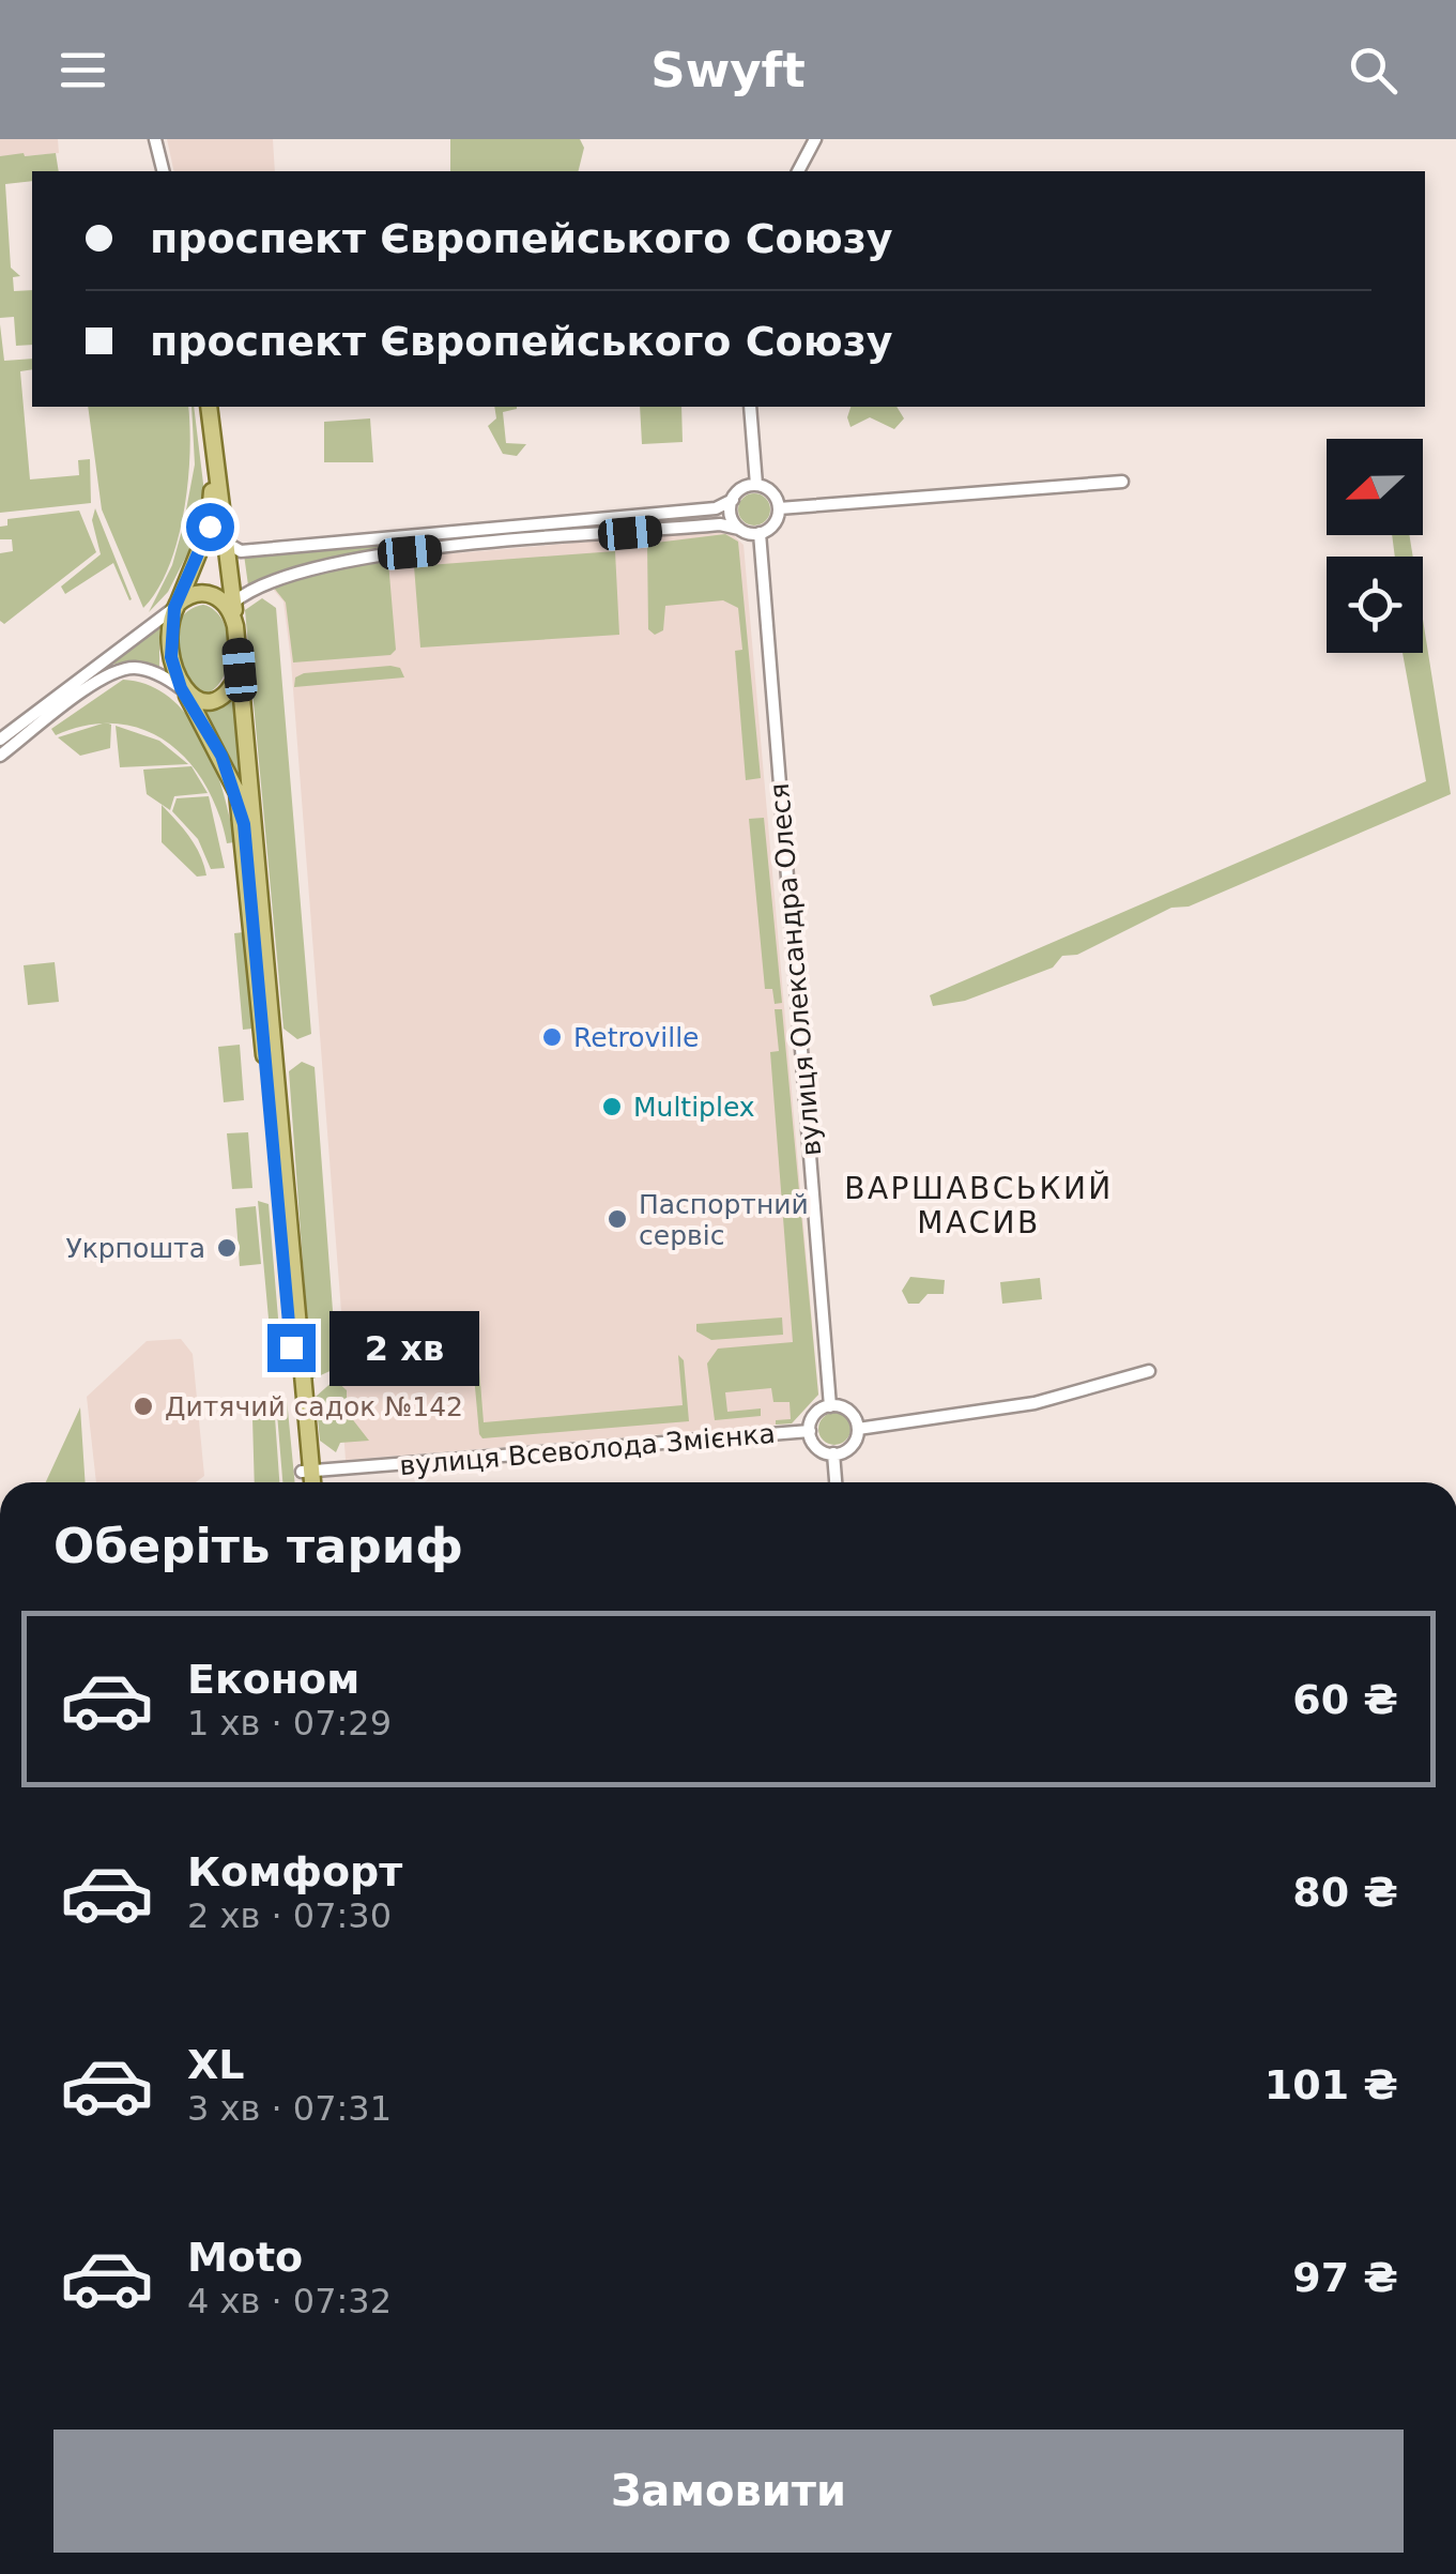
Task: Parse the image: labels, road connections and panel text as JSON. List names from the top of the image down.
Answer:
{
  "streets": {
    "street": ["вулиця Олександра Олеся", "вулиця Всеволода Змієнка"]
  },
  "crossings": [
    ["вулиця Олександра Олеся", "вулиця Всеволода Змієнка"]
  ],
  "districts": ["ВАРШАВСЬКИЙ МАСИВ"],
  "places": [
    "Retroville",
    "Multiplex",
    "Паспортний сервіс",
    "Укрпошта",
    "Дитячий садок №142"
  ],
  "north": "left",
  "page": {
    "header": "Swyft",
    "banner": ["проспект Європейського Союзу", "проспект Європейського Союзу"],
    "bubble": "2 хв",
    "heading": "Оберіть тариф",
    "list": [
      {
        "name": "Економ",
        "note": "1 хв · 07:29",
        "value": "60 ₴"
      },
      {
        "name": "Комфорт",
        "note": "2 хв · 07:30",
        "value": "80 ₴"
      },
      {
        "name": "XL",
        "note": "3 хв · 07:31",
        "value": "101 ₴"
      },
      {
        "name": "Moto",
        "note": "4 хв · 07:32",
        "value": "97 ₴"
      }
    ],
    "buttons": "Замовити"
  }
}
